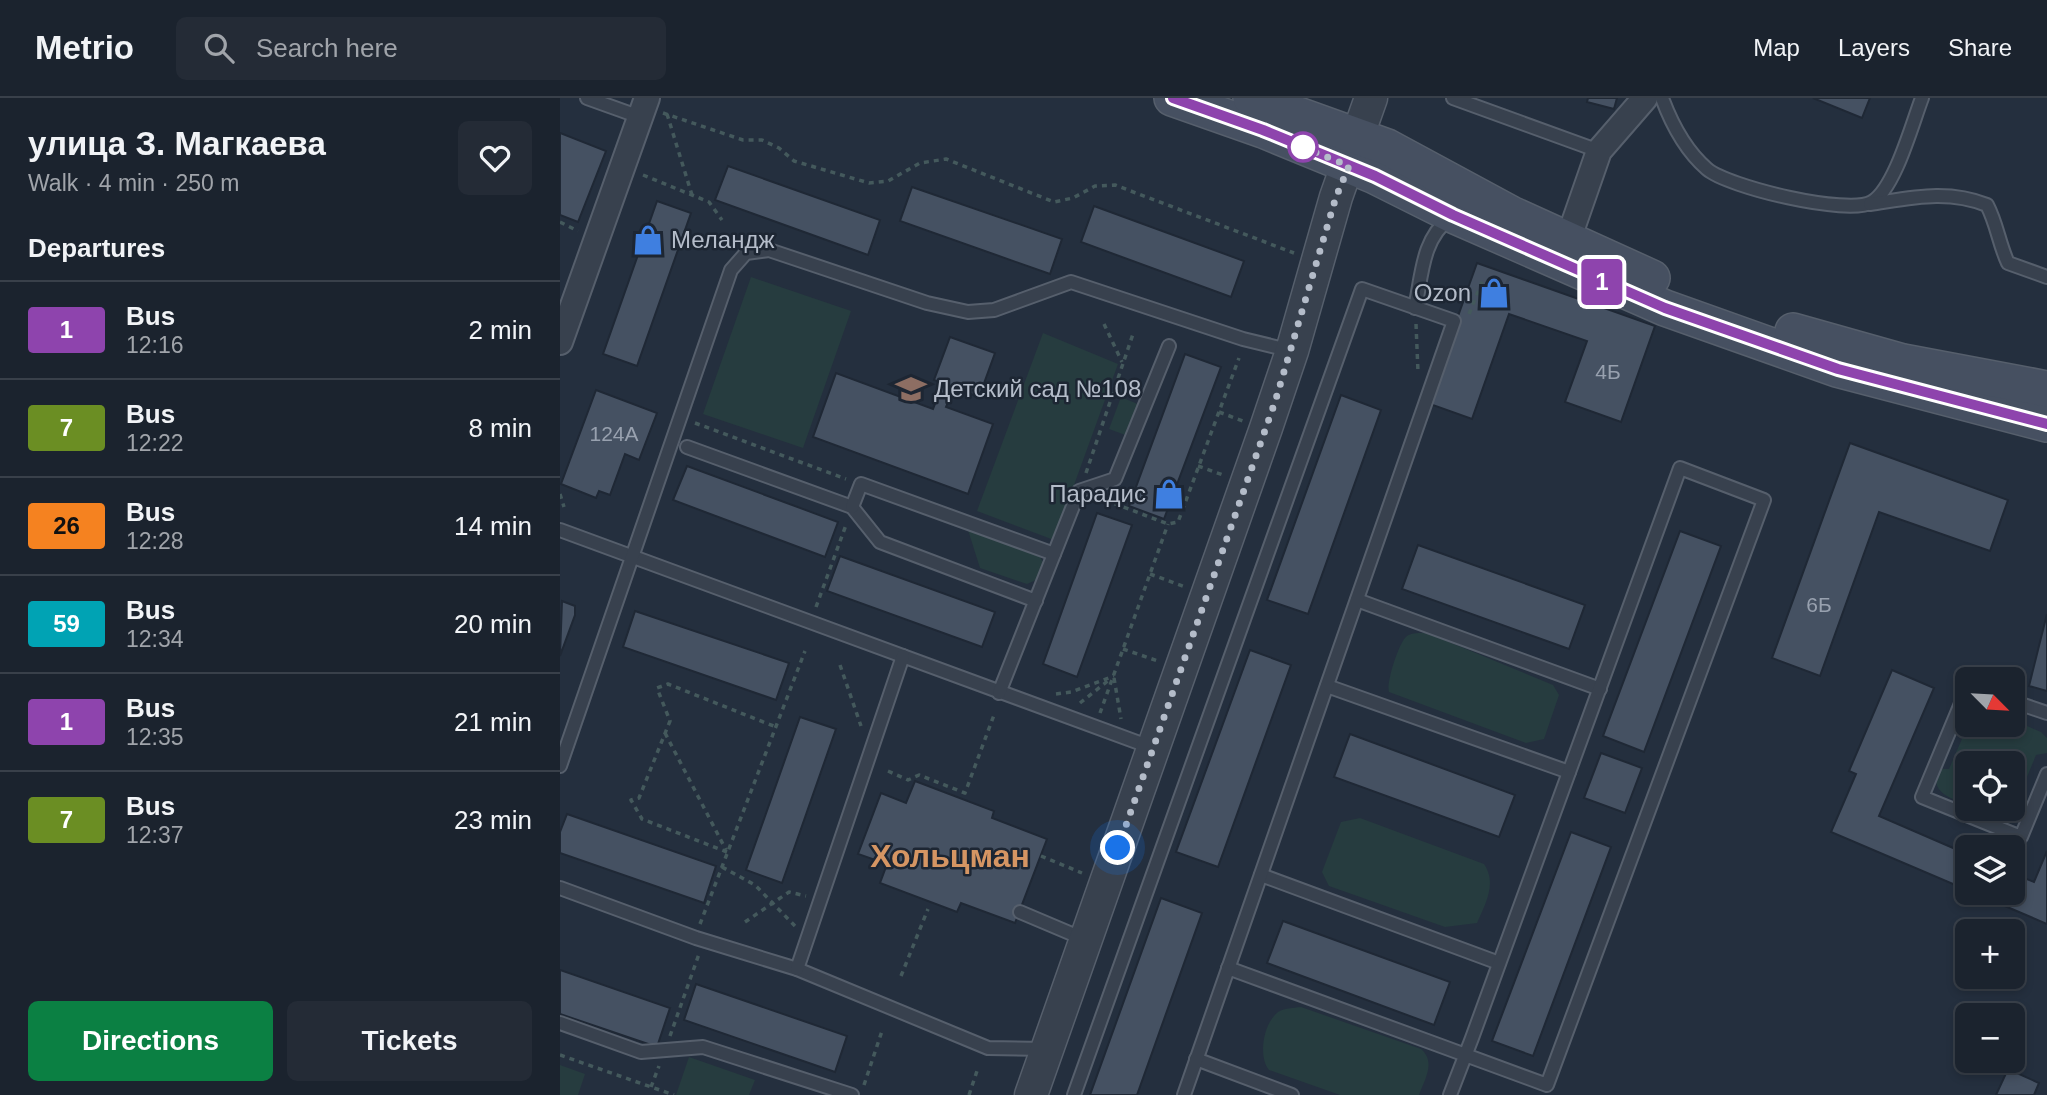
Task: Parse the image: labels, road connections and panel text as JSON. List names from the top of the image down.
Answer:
{
  "districts": ["Хольцман"],
  "places": {
    "shop": ["Меландж", "Ozon", "Парадис"],
    "school or university": ["Детский сад №108"]
  },
  "lines": ["bus line 1"],
  "house_numbers": ["4Б", "124А", "6Б"],
  "north": "bottom right",
  "page": {
    "header": "Metrio",
    "search": "Search here",
    "nav": ["Map", "Layers", "Share"],
    "heading": [
      ["улица З. Магкаева", "Walk · 4 min · 250 m"],
      "Departures"
    ],
    "on_map": "1",
    "list": [
      {
        "mark": "1",
        "name": "Bus",
        "note": "12:16",
        "value": "2 min"
      },
      {
        "mark": "7",
        "name": "Bus",
        "note": "12:22",
        "value": "8 min"
      },
      {
        "mark": "26",
        "name": "Bus",
        "note": "12:28",
        "value": "14 min"
      },
      {
        "mark": "59",
        "name": "Bus",
        "note": "12:34",
        "value": "20 min"
      },
      {
        "mark": "1",
        "name": "Bus",
        "note": "12:35",
        "value": "21 min"
      },
      {
        "mark": "7",
        "name": "Bus",
        "note": "12:37",
        "value": "23 min"
      }
    ],
    "map_buttons": ["+", "−"],
    "buttons": ["Directions", "Tickets"]
  }
}
